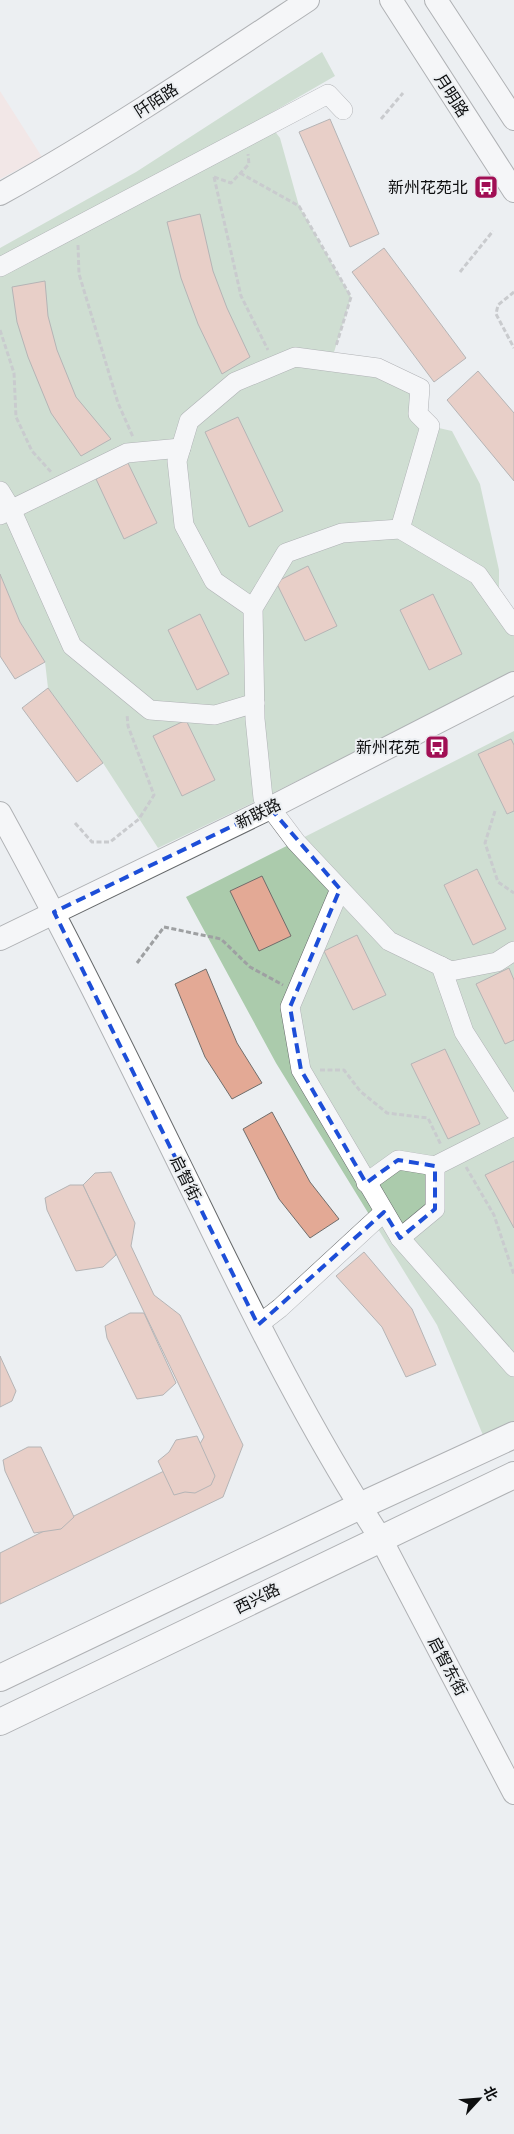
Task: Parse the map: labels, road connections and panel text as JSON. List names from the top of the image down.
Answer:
{
  "streets": {
    "main road": ["西兴路"],
    "street": [
      "月明路",
      "阡陌路",
      "新联路",
      "启智街",
      "启智东街"
    ]
  },
  "crossings": [
    ["新联路", "启智街"],
    ["启智街", "西兴路"],
    ["启智街", "启智东街"],
    ["西兴路", "启智东街"]
  ],
  "places": {
    "bus stop": ["新州花苑北", "新州花苑"]
  },
  "north": "top right"
}
